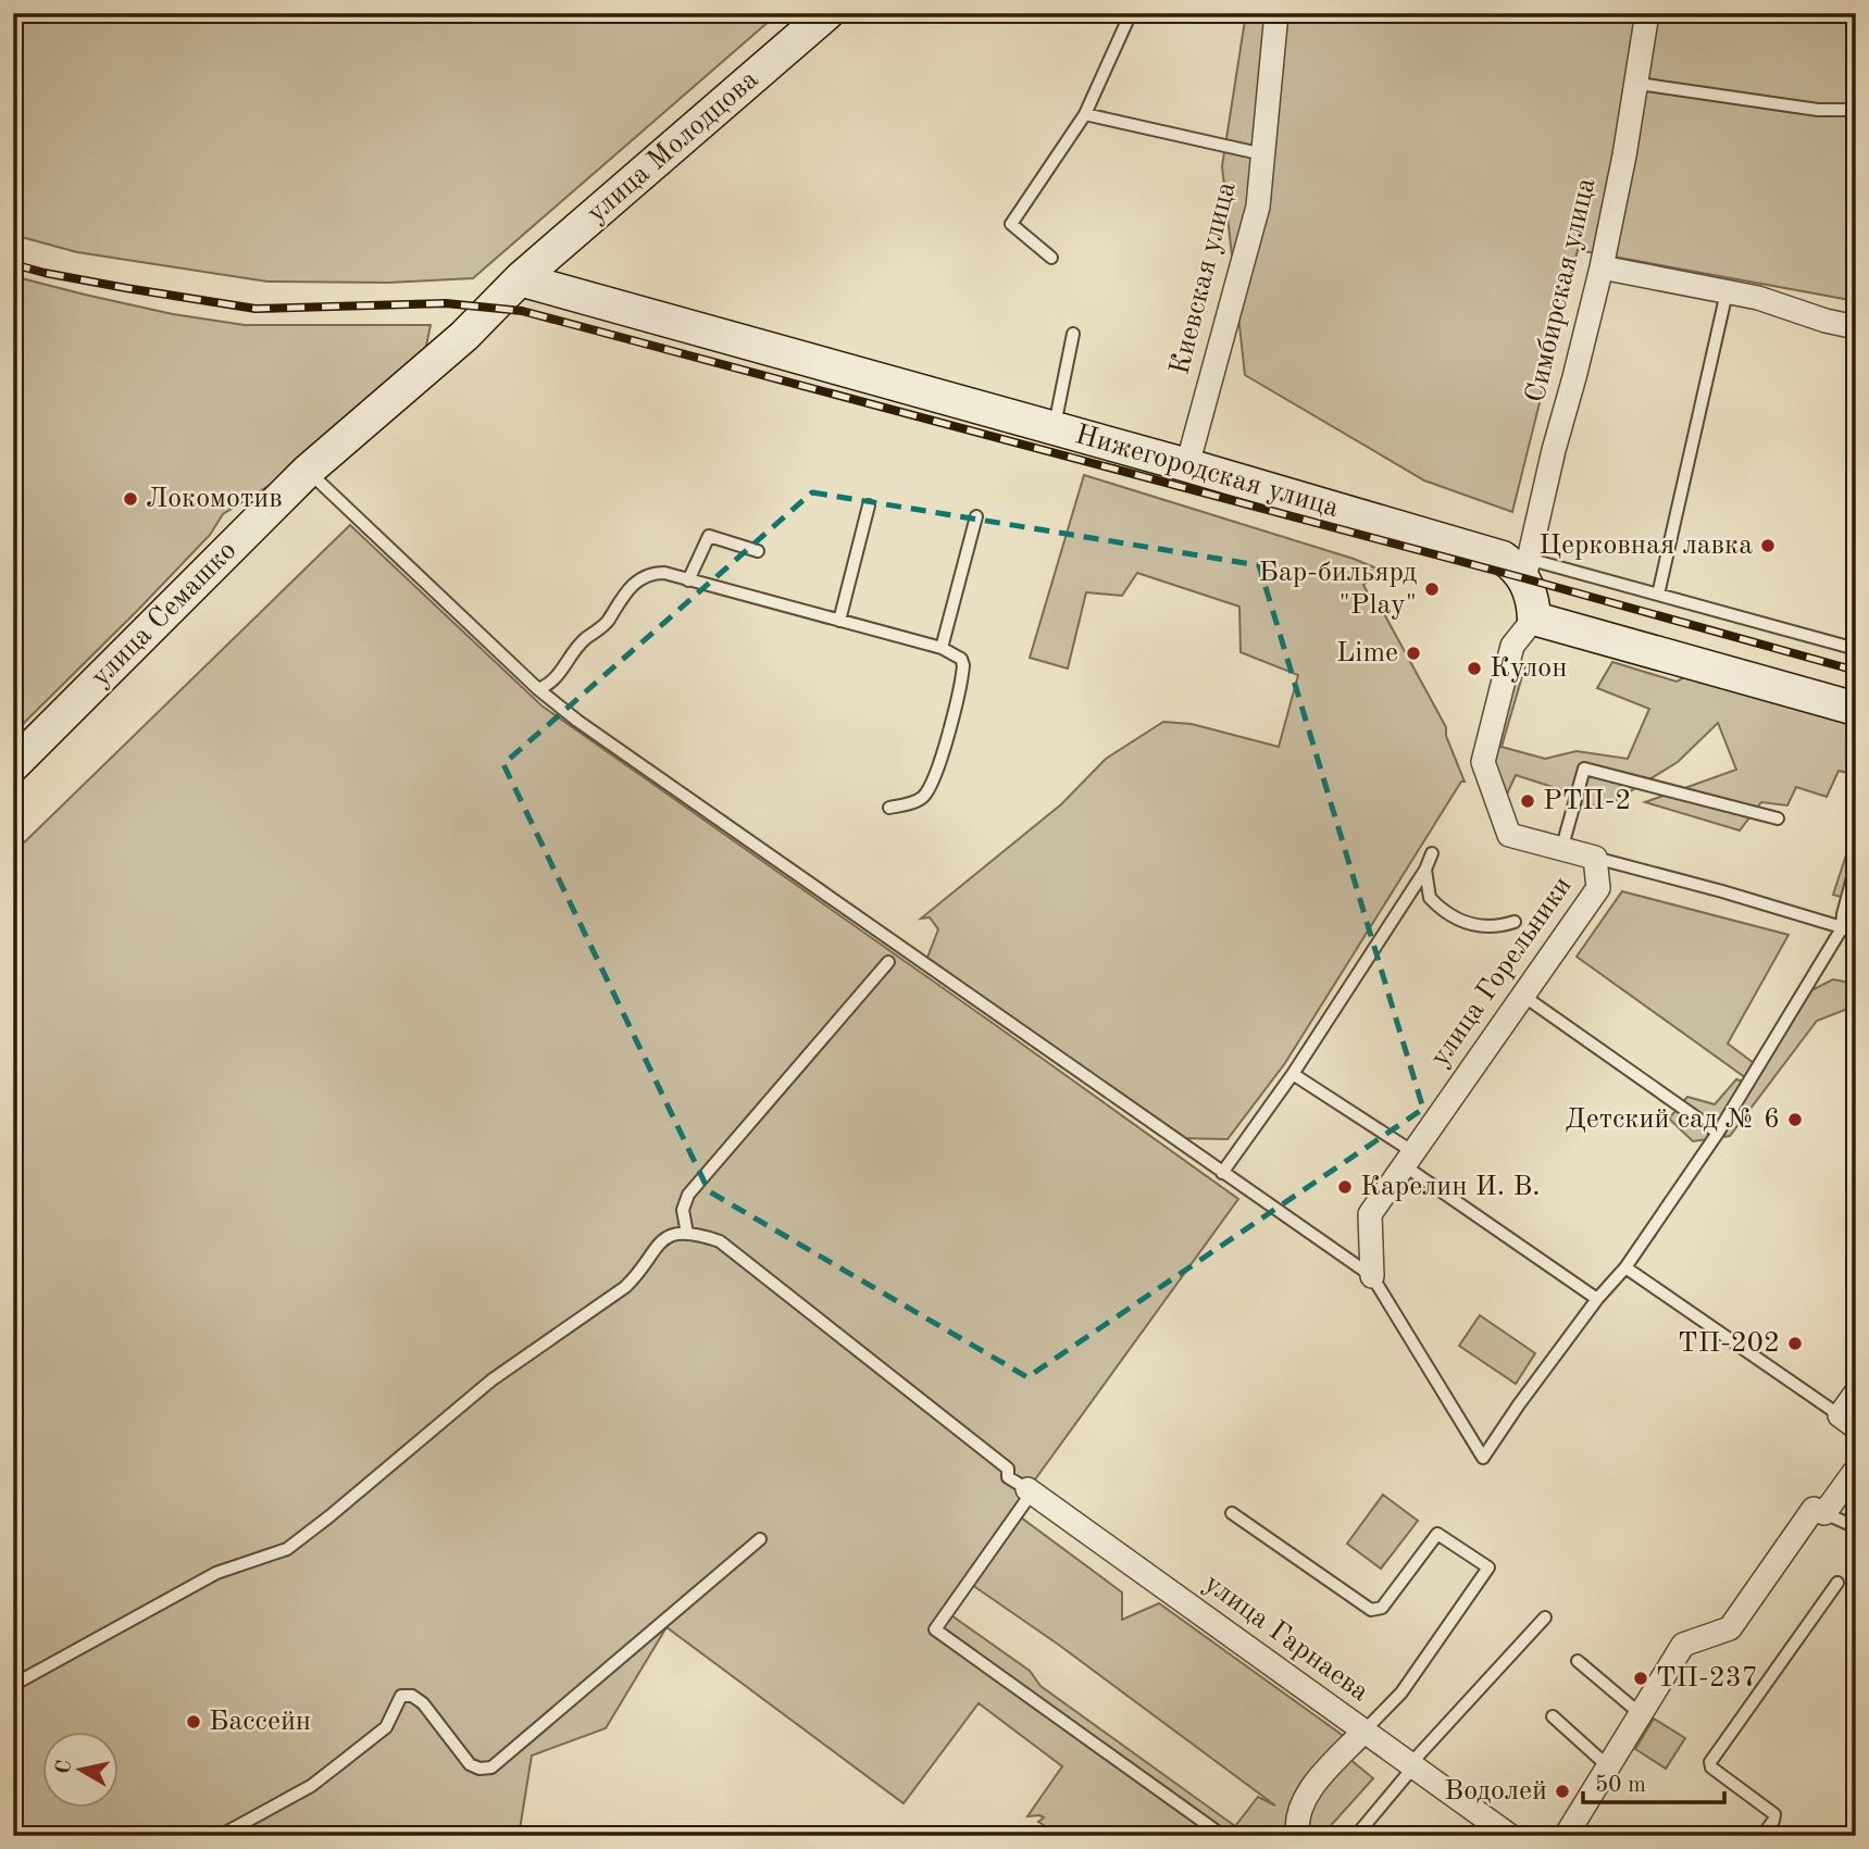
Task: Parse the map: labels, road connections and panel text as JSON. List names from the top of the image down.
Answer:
{
  "streets": {
    "street": [
      "улица Молодцова",
      "Киевская улица",
      "Симбирская улица",
      "Нижегородская улица",
      "улица Семашко",
      "улица Горельники",
      "улица Гарнаева"
    ]
  },
  "crossings": [
    ["улица Молодцова", "Нижегородская улица"],
    ["улица Молодцова", "улица Семашко"],
    ["Киевская улица", "Нижегородская улица"],
    ["Симбирская улица", "Нижегородская улица"],
    ["Нижегородская улица", "улица Семашко"]
  ],
  "places": [
    "Локомотив",
    "Церковная лавка",
    "Бар-бильярд \"Play\"",
    "Lime",
    "Кулон",
    "РТП-2",
    "Детский сад № 6",
    "Карелин И. В.",
    "ТП-202",
    "ТП-237",
    "Бассейн",
    "Водолей"
  ],
  "scale_bar": "50 m",
  "north": "left"
}
